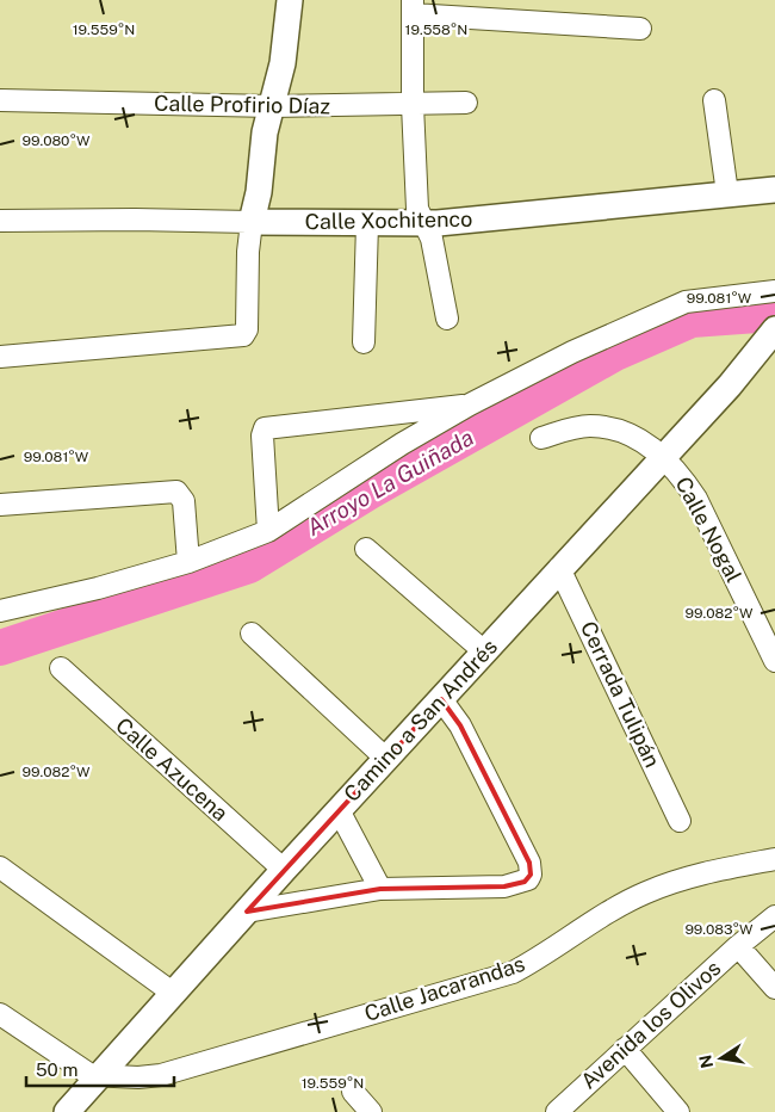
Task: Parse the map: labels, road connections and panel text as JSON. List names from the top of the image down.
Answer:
{
  "streets": {
    "street": [
      "Calle Profirio Díaz",
      "Calle Xochitenco",
      "Calle Nogal",
      "Cerrada Tulipán",
      "Camino a San Andrés",
      "Calle Azucena",
      "Calle Jacarandas",
      "Avenida los Olivos"
    ]
  },
  "crossings": [
    ["Calle Nogal", "Camino a San Andrés"],
    ["Cerrada Tulipán", "Camino a San Andrés"],
    ["Camino a San Andrés", "Calle Azucena"],
    ["Camino a San Andrés", "Calle Jacarandas"]
  ],
  "water": ["Arroyo La Guiñada"],
  "scale_bar": "50 m",
  "north": "left",
  "coordinates": [
    "19.559°N",
    "19.558°N",
    "99.080°W",
    "99.081°W",
    "99.082°W",
    "99.083°W"
  ]
}
